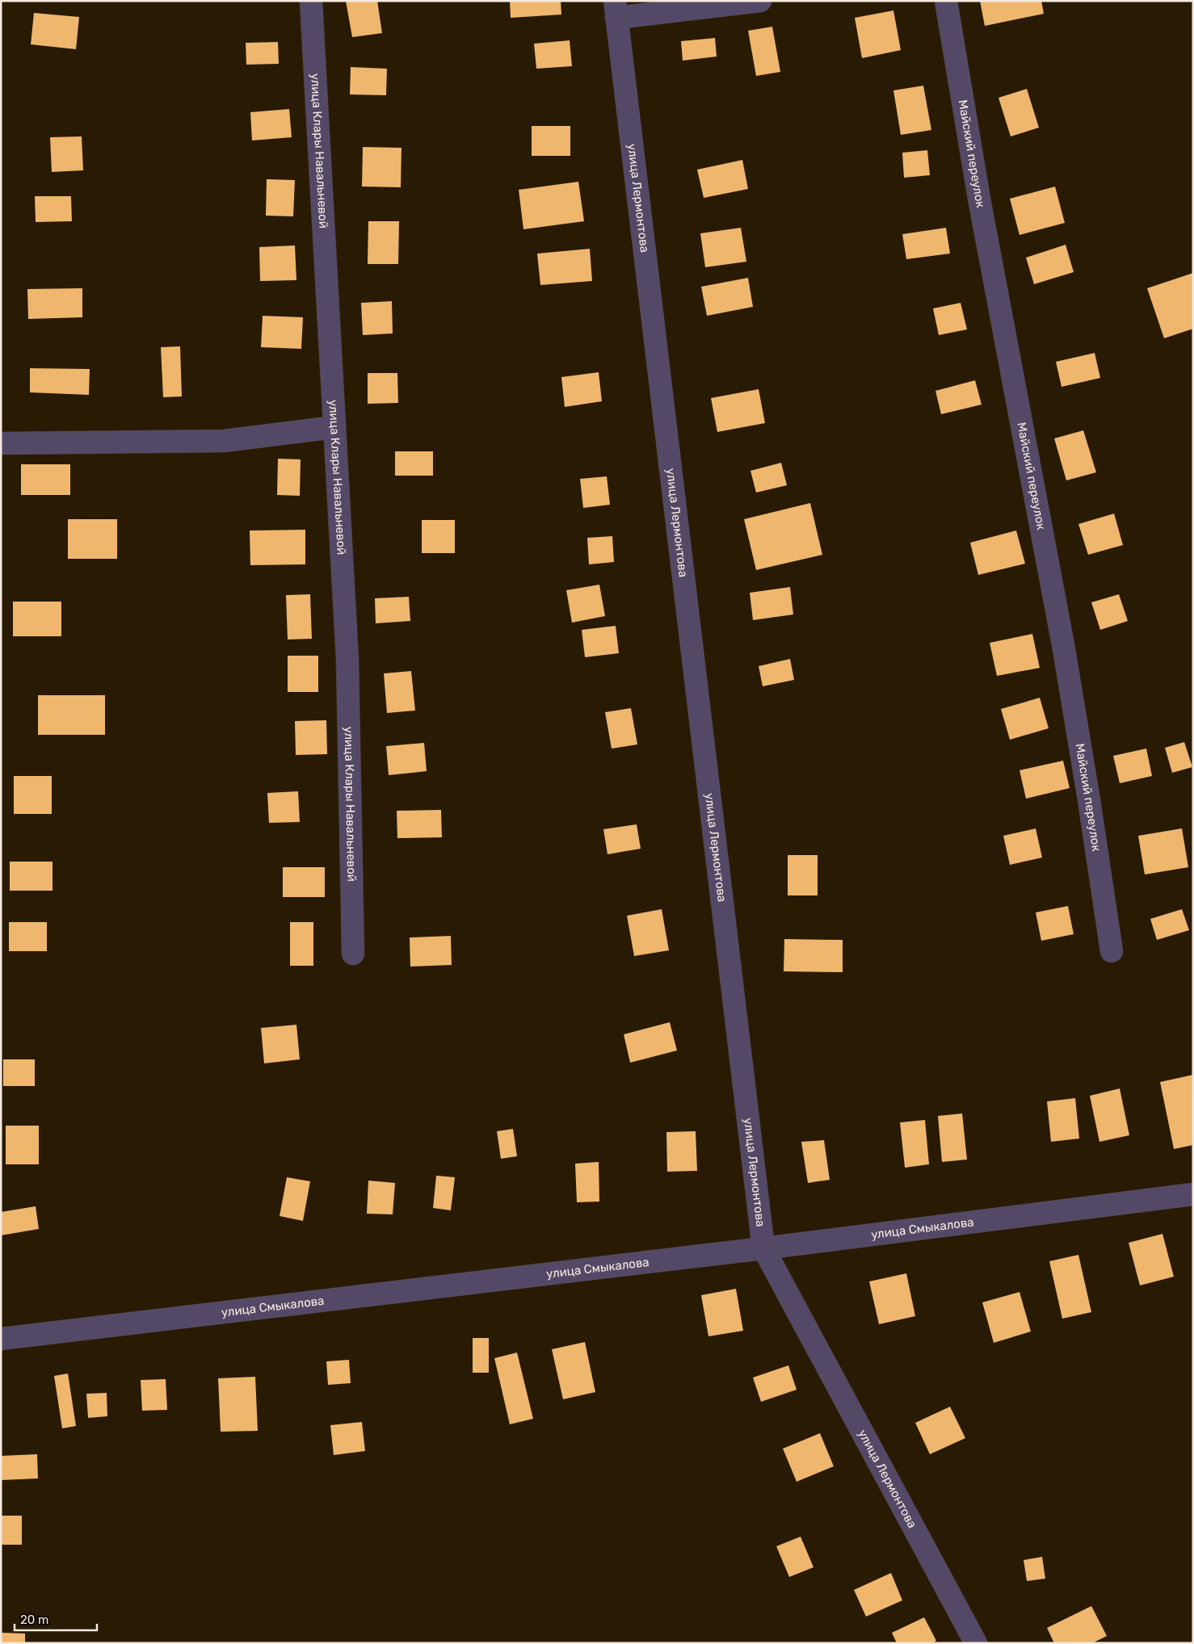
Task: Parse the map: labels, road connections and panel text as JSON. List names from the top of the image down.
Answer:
{
  "streets": {
    "street": [
      "улица Клары Навальневой",
      "Майский переулок",
      "улица Лермонтова",
      "улица Смыкалова"
    ]
  },
  "crossings": [
    ["улица Лермонтова", "улица Смыкалова"]
  ],
  "scale_bar": "20 m"
}
